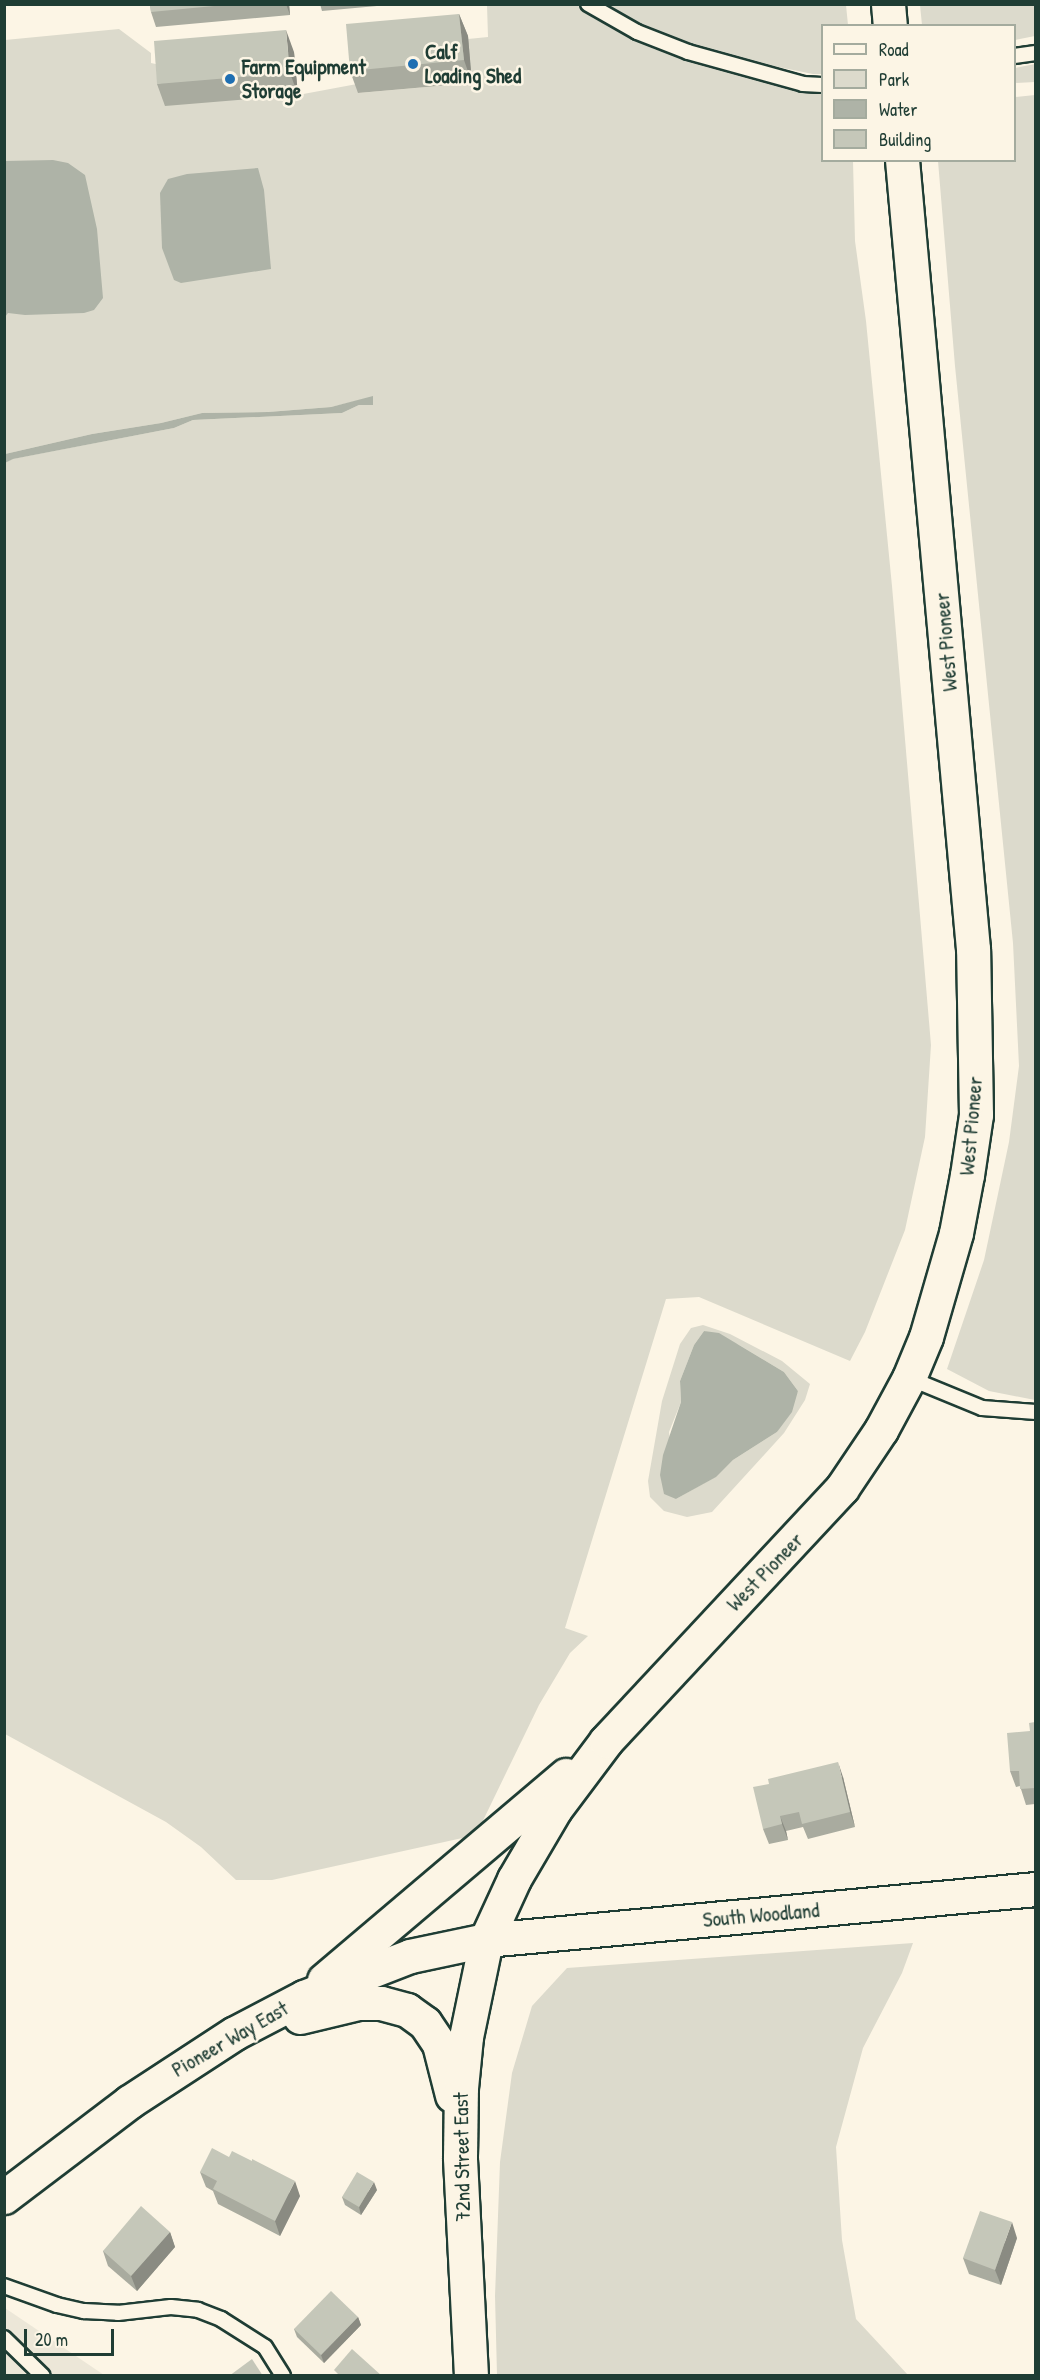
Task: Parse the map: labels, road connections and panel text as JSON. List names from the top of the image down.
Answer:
{
  "streets": {
    "main road": [
      "West Pioneer",
      "South Woodland",
      "Pioneer Way East",
      "72nd Street East"
    ]
  },
  "crossings": [
    ["West Pioneer", "South Woodland"],
    ["West Pioneer", "Pioneer Way East"],
    ["West Pioneer", "72nd Street East"],
    ["South Woodland", "Pioneer Way East"],
    ["South Woodland", "72nd Street East"],
    ["Pioneer Way East", "72nd Street East"]
  ],
  "places": ["Calf Loading Shed", "Farm Equipment Storage"],
  "legend": [
    "Road",
    "Park",
    "Water",
    "Building"
  ],
  "scale_bar": "20 m"
}
